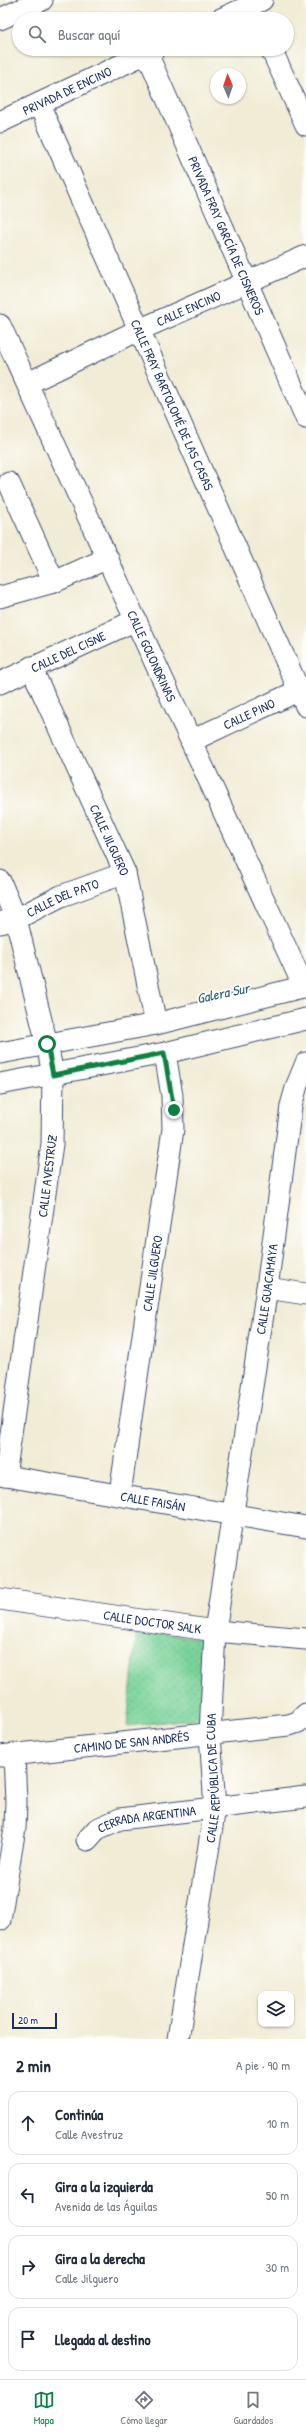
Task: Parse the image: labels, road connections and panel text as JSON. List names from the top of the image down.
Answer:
{
  "streets": {
    "street": [
      "PRIVADA DE ENCINO",
      "PRIVADA FRAY GARCÍA DE CISNEROS",
      "CALLE ENCINO",
      "CALLE FRAY BARTOLOMÉ DE LAS CASAS",
      "CALLE DEL CISNE",
      "CALLE GOLONDRINAS",
      "CALLE PINO",
      "CALLE JILGUERO",
      "CALLE DEL PATO",
      "CALLE AVESTRUZ",
      "CALLE GUACAMAYA",
      "CALLE FAISÁN",
      "CALLE DOCTOR SALK",
      "CAMINO DE SAN ANDRÉS",
      "CALLE REPÚBLICA DE CUBA",
      "CERRADA ARGENTINA"
    ]
  },
  "crossings": [
    ["PRIVADA DE ENCINO", "CALLE FRAY BARTOLOMÉ DE LAS CASAS"],
    ["PRIVADA FRAY GARCÍA DE CISNEROS", "CALLE ENCINO"],
    ["CALLE ENCINO", "CALLE FRAY BARTOLOMÉ DE LAS CASAS"],
    ["CALLE ENCINO", "CALLE GOLONDRINAS"],
    ["CALLE FRAY BARTOLOMÉ DE LAS CASAS", "CALLE PINO"],
    ["CALLE DEL CISNE", "CALLE GOLONDRINAS"],
    ["CALLE DEL CISNE", "CALLE JILGUERO"],
    ["CALLE GOLONDRINAS", "CALLE PINO"],
    ["CALLE JILGUERO", "CALLE DEL PATO"],
    ["CALLE JILGUERO", "CALLE FAISÁN"],
    ["CALLE DEL PATO", "CALLE AVESTRUZ"],
    ["CALLE AVESTRUZ", "CALLE FAISÁN"],
    ["CALLE GUACAMAYA", "CALLE FAISÁN"],
    ["CALLE GUACAMAYA", "CALLE REPÚBLICA DE CUBA"],
    ["CALLE FAISÁN", "CALLE REPÚBLICA DE CUBA"],
    ["CALLE DOCTOR SALK", "CALLE REPÚBLICA DE CUBA"],
    ["CAMINO DE SAN ANDRÉS", "CALLE REPÚBLICA DE CUBA"],
    ["CALLE REPÚBLICA DE CUBA", "CERRADA ARGENTINA"]
  ],
  "water": ["Galera Sur"],
  "scale_bar": "20 m",
  "north": "top",
  "page": {
    "search": "Buscar aquí",
    "scale": "20 m",
    "heading": ["2 min", "A pie · 90 m"],
    "list": [
      ["Continúa", "Calle Avestruz", "10 m"],
      ["Gira a la izquierda", "Avenida de las Águilas", "50 m"],
      ["Gira a la derecha", "Calle Jilguero", "30 m"],
      "Llegada al destino"
    ],
    "nav": ["Mapa", "Cómo llegar", "Guardados"]
  }
}
